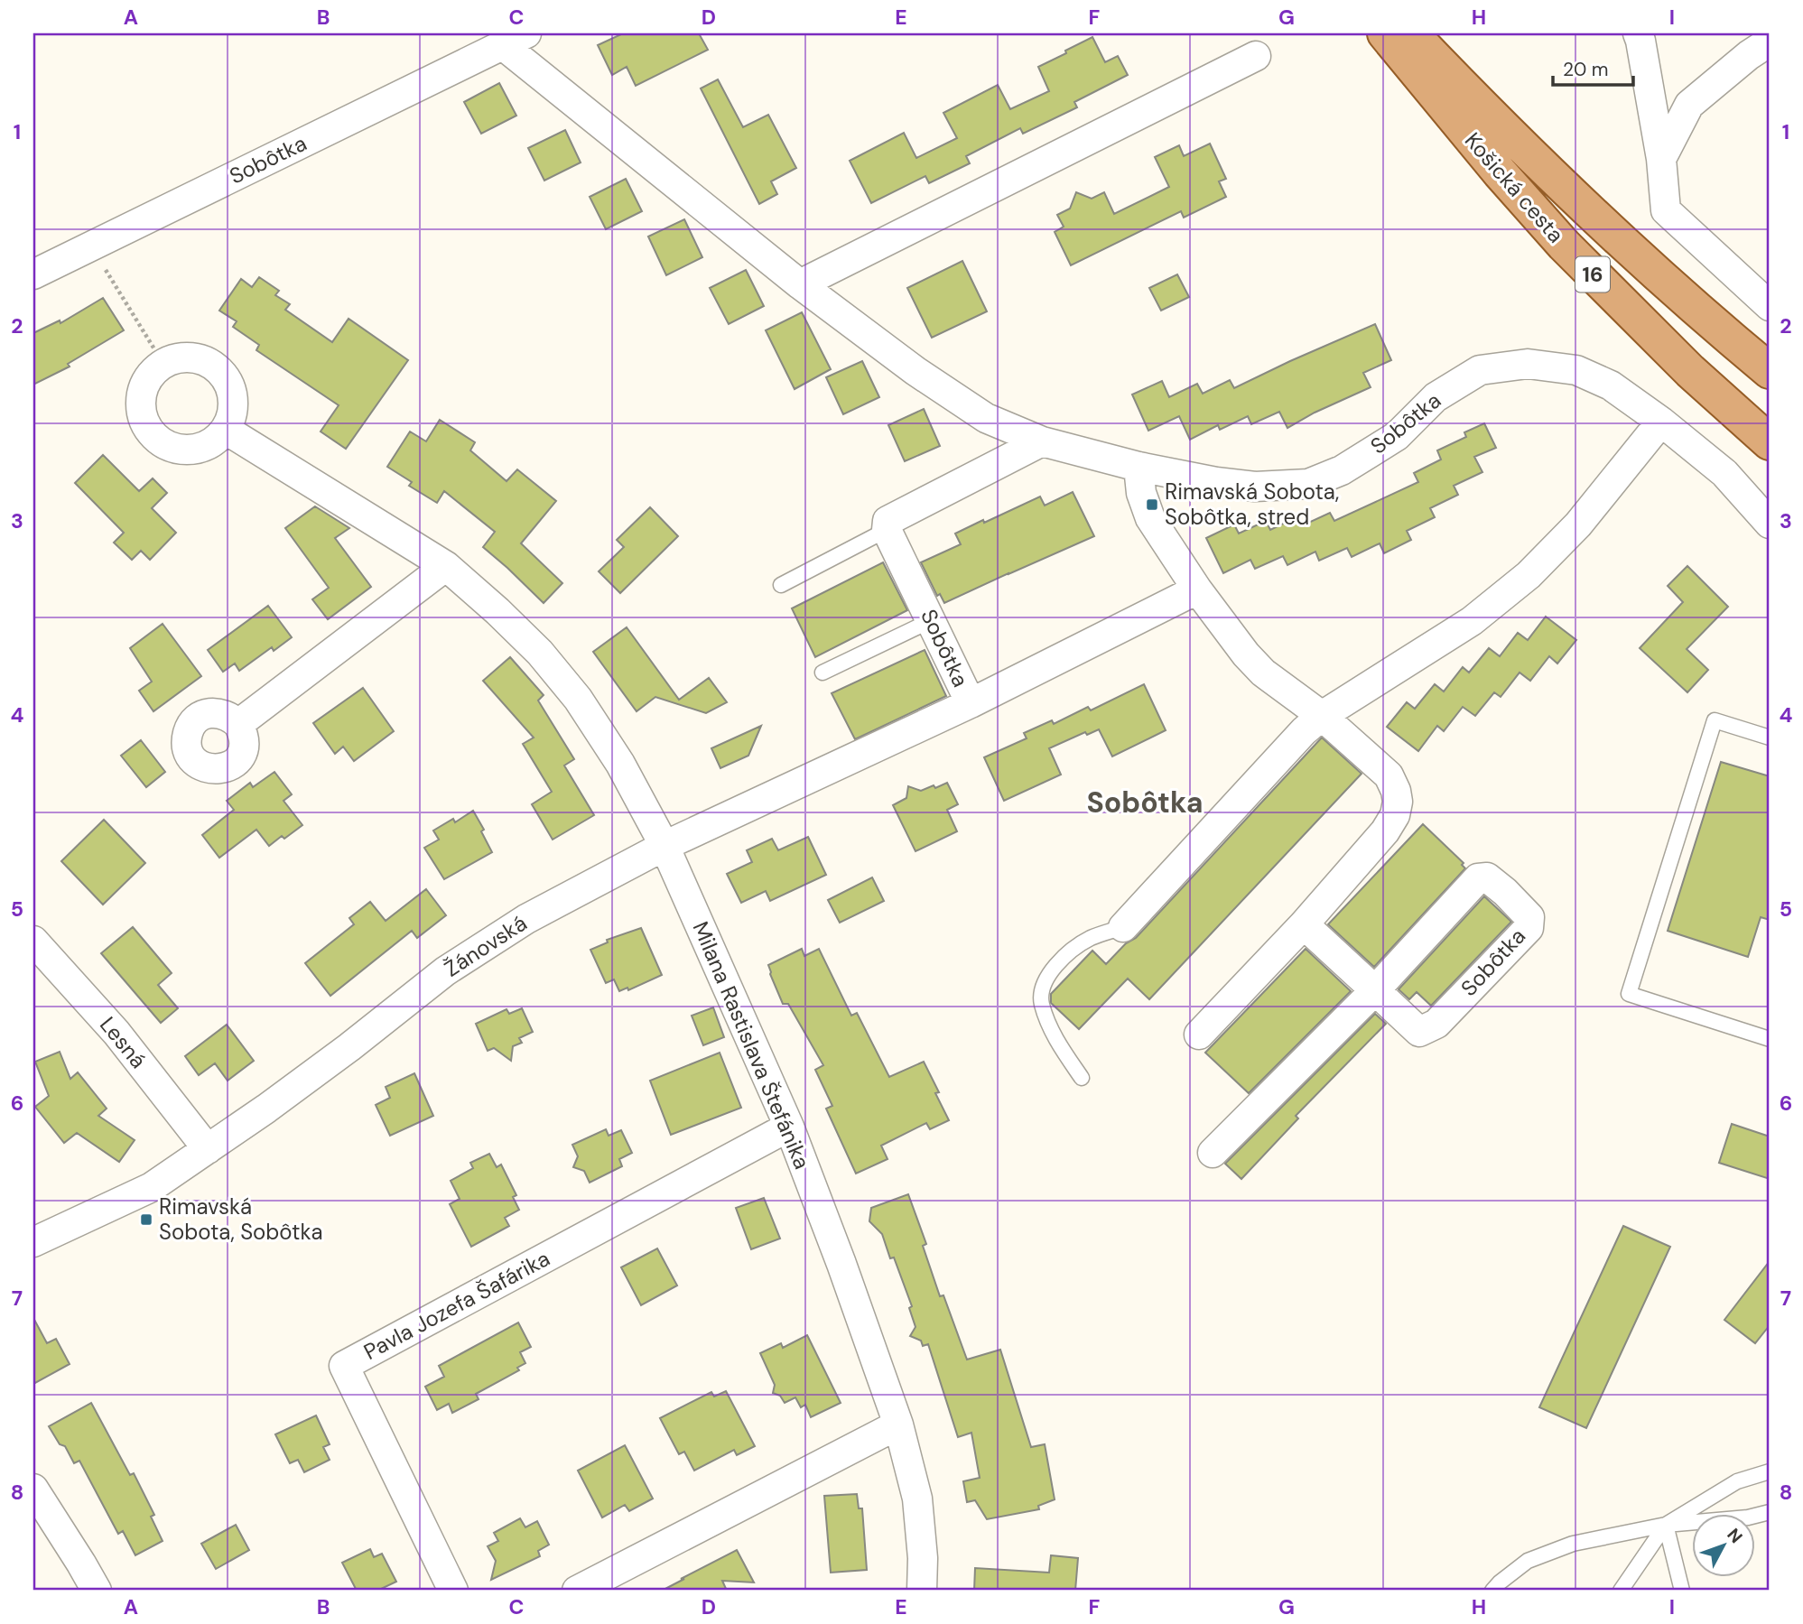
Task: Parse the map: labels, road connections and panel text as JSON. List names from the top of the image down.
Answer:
{
  "streets": {
    "main road": ["Košická cesta", "16"],
    "street": [
      "Sobôtka",
      "Žánovská",
      "Lesná",
      "Milana Rastislava Štefánika",
      "Pavla Jozefa Šafárika"
    ]
  },
  "crossings": [
    ["Sobôtka", "Žánovská"],
    ["Žánovská", "Lesná"],
    ["Žánovská", "Milana Rastislava Štefánika"],
    ["Milana Rastislava Štefánika", "Pavla Jozefa Šafárika"]
  ],
  "districts": ["Sobôtka"],
  "places": {
    "transit": ["Rimavská Sobota, Sobôtka, stred", "Rimavská Sobota, Sobôtka"]
  },
  "scale_bar": "20 m",
  "north": "top right",
  "grid": {
    "columns": [
      "A",
      "B",
      "C",
      "D",
      "E",
      "F",
      "G",
      "H",
      "I"
    ],
    "rows": [
      "1",
      "2",
      "3",
      "4",
      "5",
      "6",
      "7",
      "8"
    ]
  }
}
